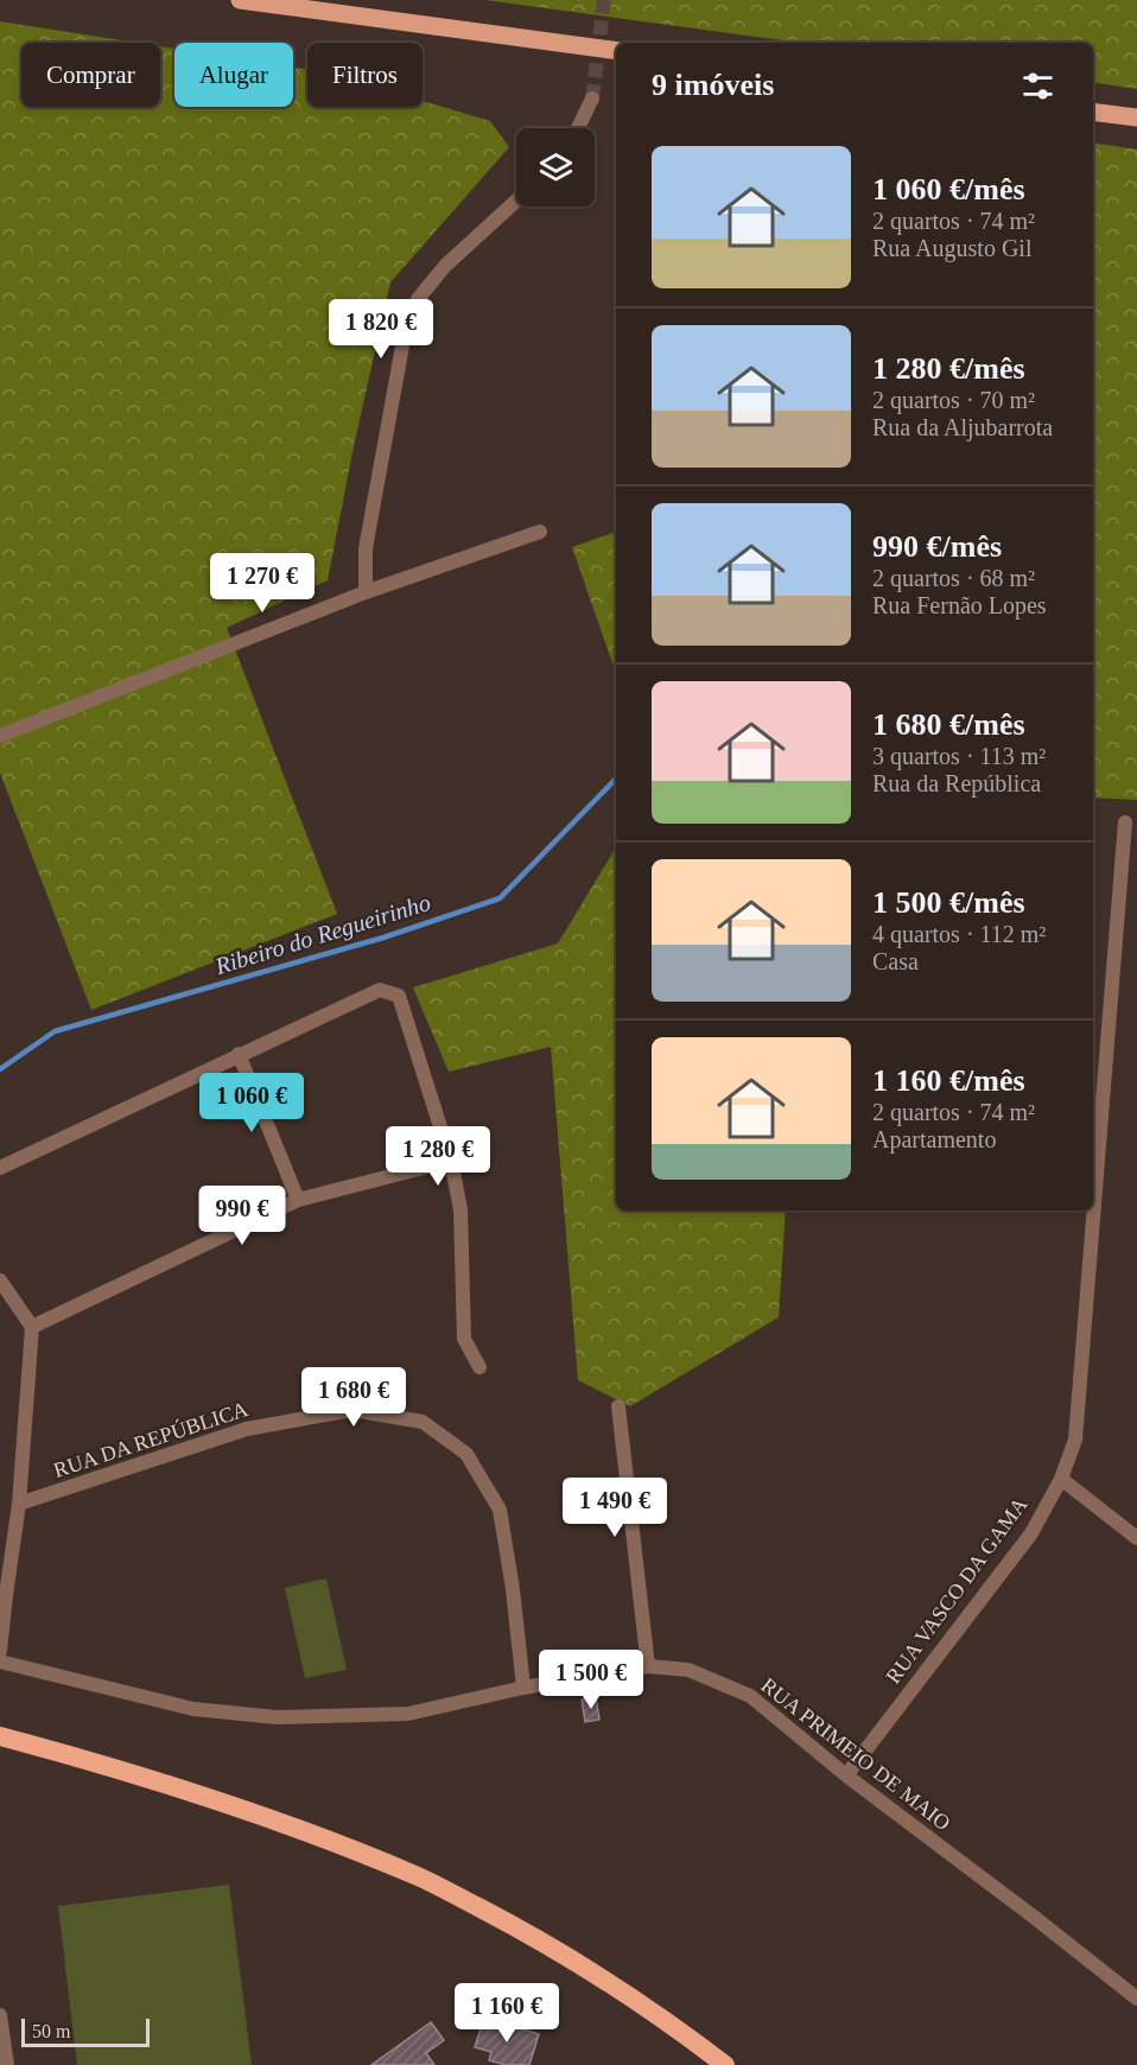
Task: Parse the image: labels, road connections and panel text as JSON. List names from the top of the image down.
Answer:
{
  "streets": {
    "street": ["RUA DA REPÚBLICA", "RUA VASCO DA GAMA", "RUA PRIMEIO DE MAIO"]
  },
  "crossings": [
    ["RUA DA REPÚBLICA", "RUA PRIMEIO DE MAIO"],
    ["RUA VASCO DA GAMA", "RUA PRIMEIO DE MAIO"]
  ],
  "water": ["Ribeiro do Regueirinho"],
  "scale_bar": "50 m",
  "page": {
    "chip": ["Comprar", "Alugar", "Filtros"],
    "heading": "9 imóveis",
    "list": [
      {
        "name": "1 060 €/mês",
        "note": "2 quartos · 74 m² · Rua Augusto Gil"
      },
      {
        "name": "1 280 €/mês",
        "note": "2 quartos · 70 m² · Rua da Aljubarrota"
      },
      {
        "name": "990 €/mês",
        "note": "2 quartos · 68 m² · Rua Fernão Lopes"
      },
      {
        "name": "1 680 €/mês",
        "note": "3 quartos · 113 m² · Rua da República"
      },
      {
        "name": "1 500 €/mês",
        "note": "4 quartos · 112 m² · Casa"
      },
      {
        "name": "1 160 €/mês",
        "note": "2 quartos · 74 m² · Apartamento"
      }
    ],
    "price": [
      "1 820 €",
      "1 270 €",
      "1 060 €",
      "1 280 €",
      "990 €",
      "1 680 €",
      "1 490 €",
      "1 500 €",
      "1 160 €"
    ],
    "scale": "50 m"
  }
}
